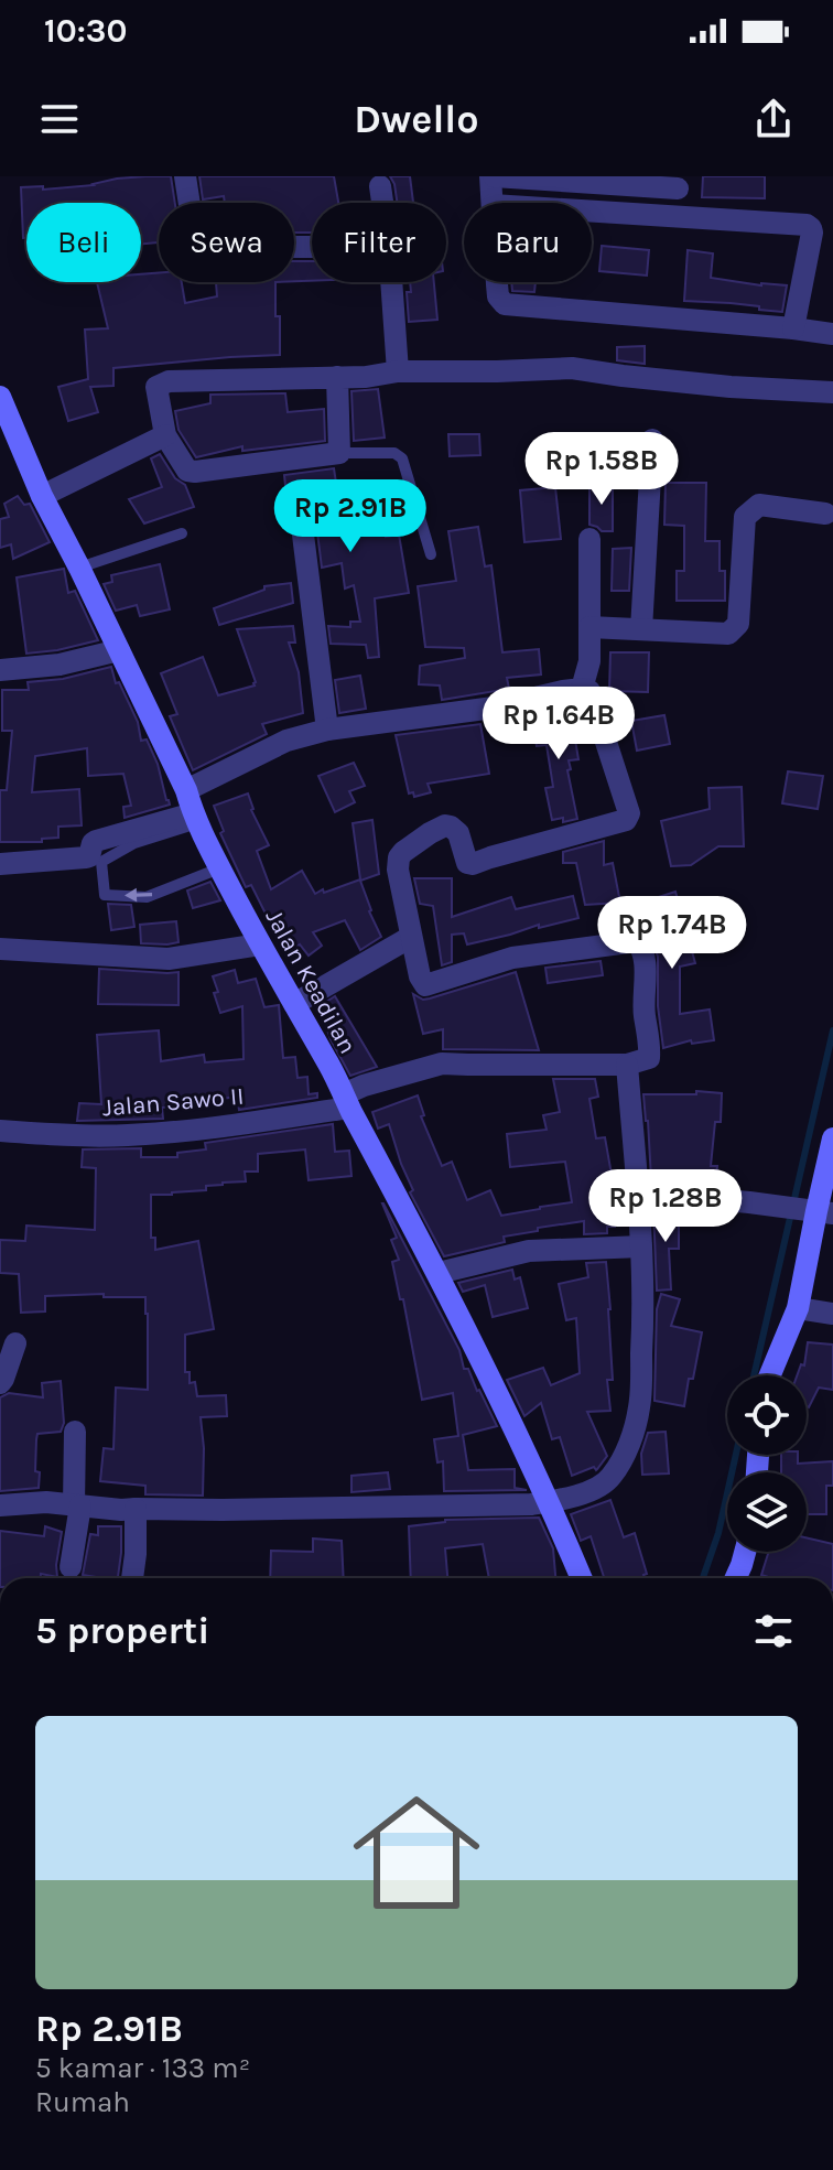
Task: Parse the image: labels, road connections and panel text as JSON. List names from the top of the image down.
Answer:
{
  "streets": {
    "main road": ["Jalan Keadilan"],
    "street": ["Jalan Sawo II"]
  },
  "crossings": [
    ["Jalan Keadilan", "Jalan Sawo II"]
  ],
  "page": {
    "status": "10:30",
    "header": "Dwello",
    "chip": [
      "Beli",
      "Sewa",
      "Filter",
      "Baru"
    ],
    "price": [
      "Rp 1.58B",
      "Rp 2.91B",
      "Rp 1.64B",
      "Rp 1.74B",
      "Rp 1.28B"
    ],
    "heading": "5 properti",
    "list": [
      {
        "name": "Rp 2.91B",
        "note": "5 kamar · 133 m² · Rumah"
      }
    ]
  }
}
